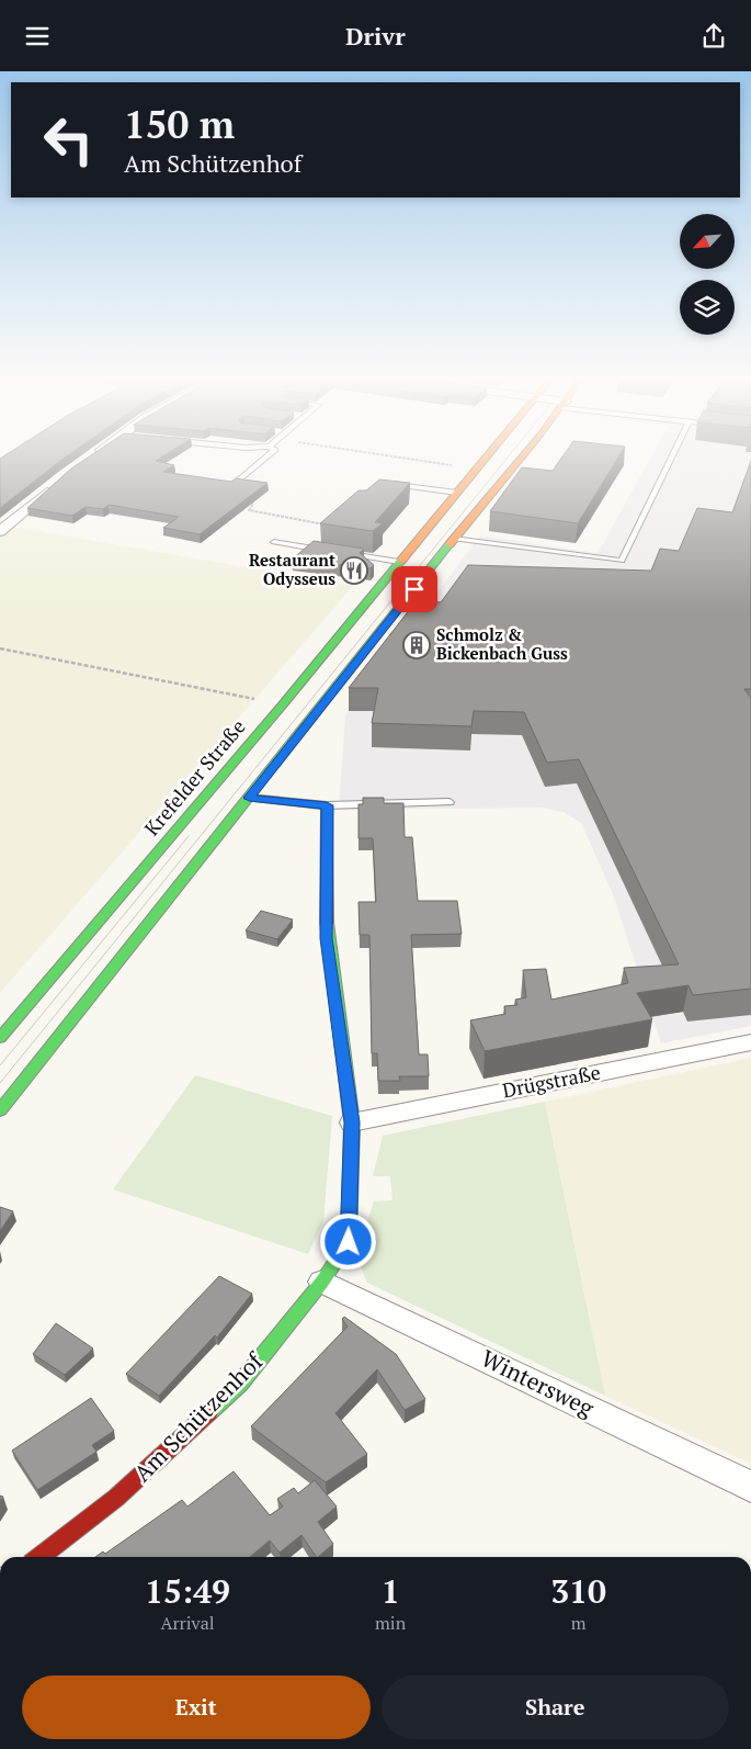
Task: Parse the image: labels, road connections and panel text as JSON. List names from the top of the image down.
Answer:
{
  "streets": {
    "street": [
      "Krefelder Straße",
      "Drügstraße",
      "Wintersweg",
      "Am Schützenhof"
    ]
  },
  "crossings": [
    ["Drügstraße", "Am Schützenhof"],
    ["Wintersweg", "Am Schützenhof"]
  ],
  "places": {
    "restaurant": ["Restaurant Odysseus"],
    "building": ["Schmolz & Bickenbach Guss"]
  },
  "north": "bottom left",
  "page": {
    "header": "Drivr",
    "turn": ["150 m", "Am Schützenhof"],
    "eta": [
      "15:49",
      "Arrival",
      "1",
      "min",
      "310",
      "m"
    ],
    "buttons": ["Exit", "Share"]
  }
}
